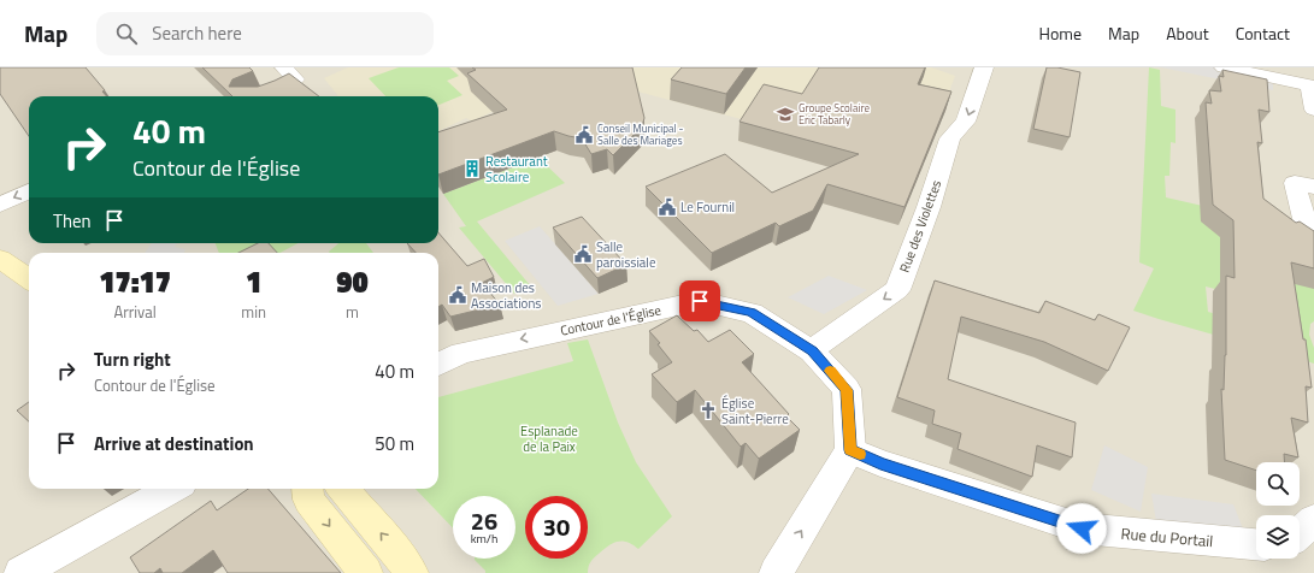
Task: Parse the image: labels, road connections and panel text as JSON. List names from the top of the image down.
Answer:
{
  "streets": {
    "street": ["Rue des Violettes", "Contour de l'Église", "Rue du Portail"]
  },
  "crossings": [
    ["Rue des Violettes", "Contour de l'Église"],
    ["Contour de l'Église", "Rue du Portail"]
  ],
  "one_way": ["Rue des Violettes", "Contour de l'Église"],
  "parks": ["Esplanade de la Paix"],
  "places": {
    "school or university": ["Groupe Scolaire Eric Tabarly"],
    "public building": [
      "Conseil Municipal - Salle des Mariages",
      "Le Fournil",
      "Salle paroissiale",
      "Maison des Associations"
    ],
    "building": ["Restaurant Scolaire"],
    "church": ["Église Saint-Pierre"]
  },
  "page": {
    "header": "Map",
    "search": "Search here",
    "nav": [
      "Home",
      "Map",
      "About",
      "Contact"
    ],
    "turn": ["40 m", "Contour de l'Église"],
    "then": "Then",
    "eta": [
      "17:17",
      "Arrival",
      "1",
      "min",
      "90",
      "m"
    ],
    "list": [
      {
        "name": "Turn right",
        "note": "Contour de l'Église",
        "value": "40 m"
      },
      {
        "name": "Arrive at destination",
        "value": "50 m"
      }
    ],
    "speed": "26 km/h",
    "limit": "30"
  }
}
